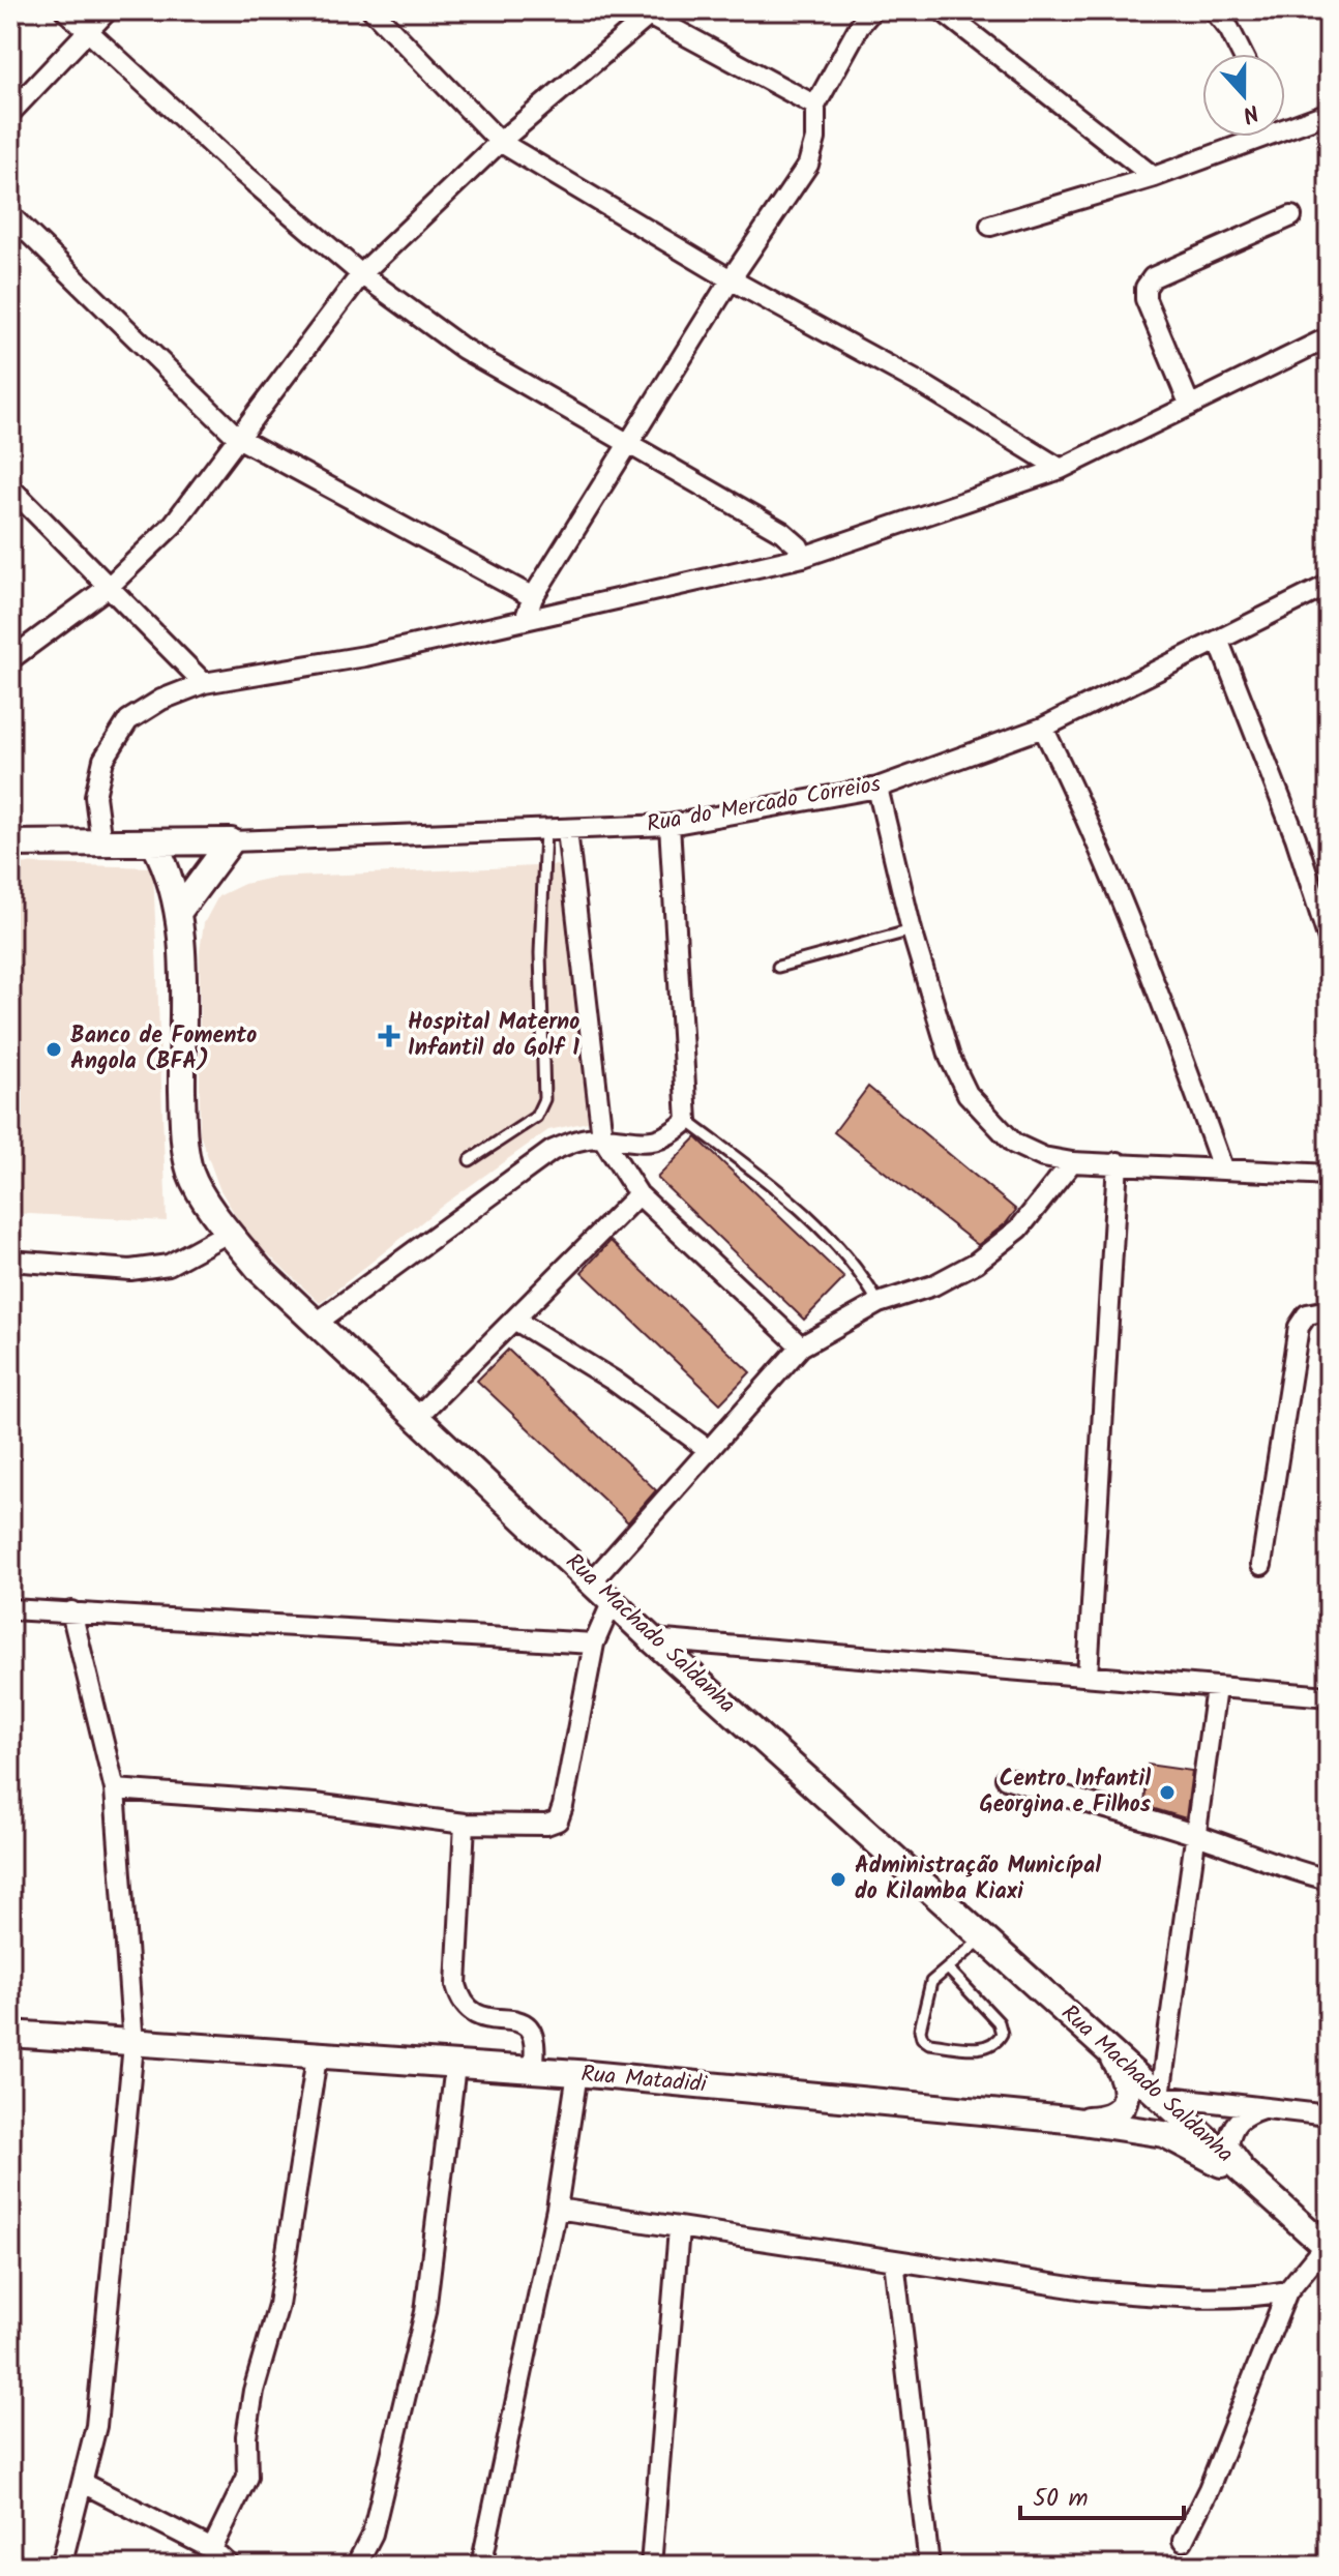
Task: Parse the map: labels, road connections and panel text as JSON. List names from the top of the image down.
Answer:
{
  "streets": {
    "street": ["Rua do Mercado Correios", "Rua Machado Saldanha", "Rua Matadidi"]
  },
  "crossings": [
    ["Rua do Mercado Correios", "Rua Machado Saldanha"],
    ["Rua Machado Saldanha", "Rua Matadidi"]
  ],
  "places": {
    "health": ["Hospital Materno Infantil do Golf 1"],
    "other": ["Banco de Fomento Angola (BFA)", "Centro Infantil Georgina e Filhos", "Administração Municípal do Kilamba Kiaxi"]
  },
  "scale_bar": "50 m",
  "north": "bottom"
}
